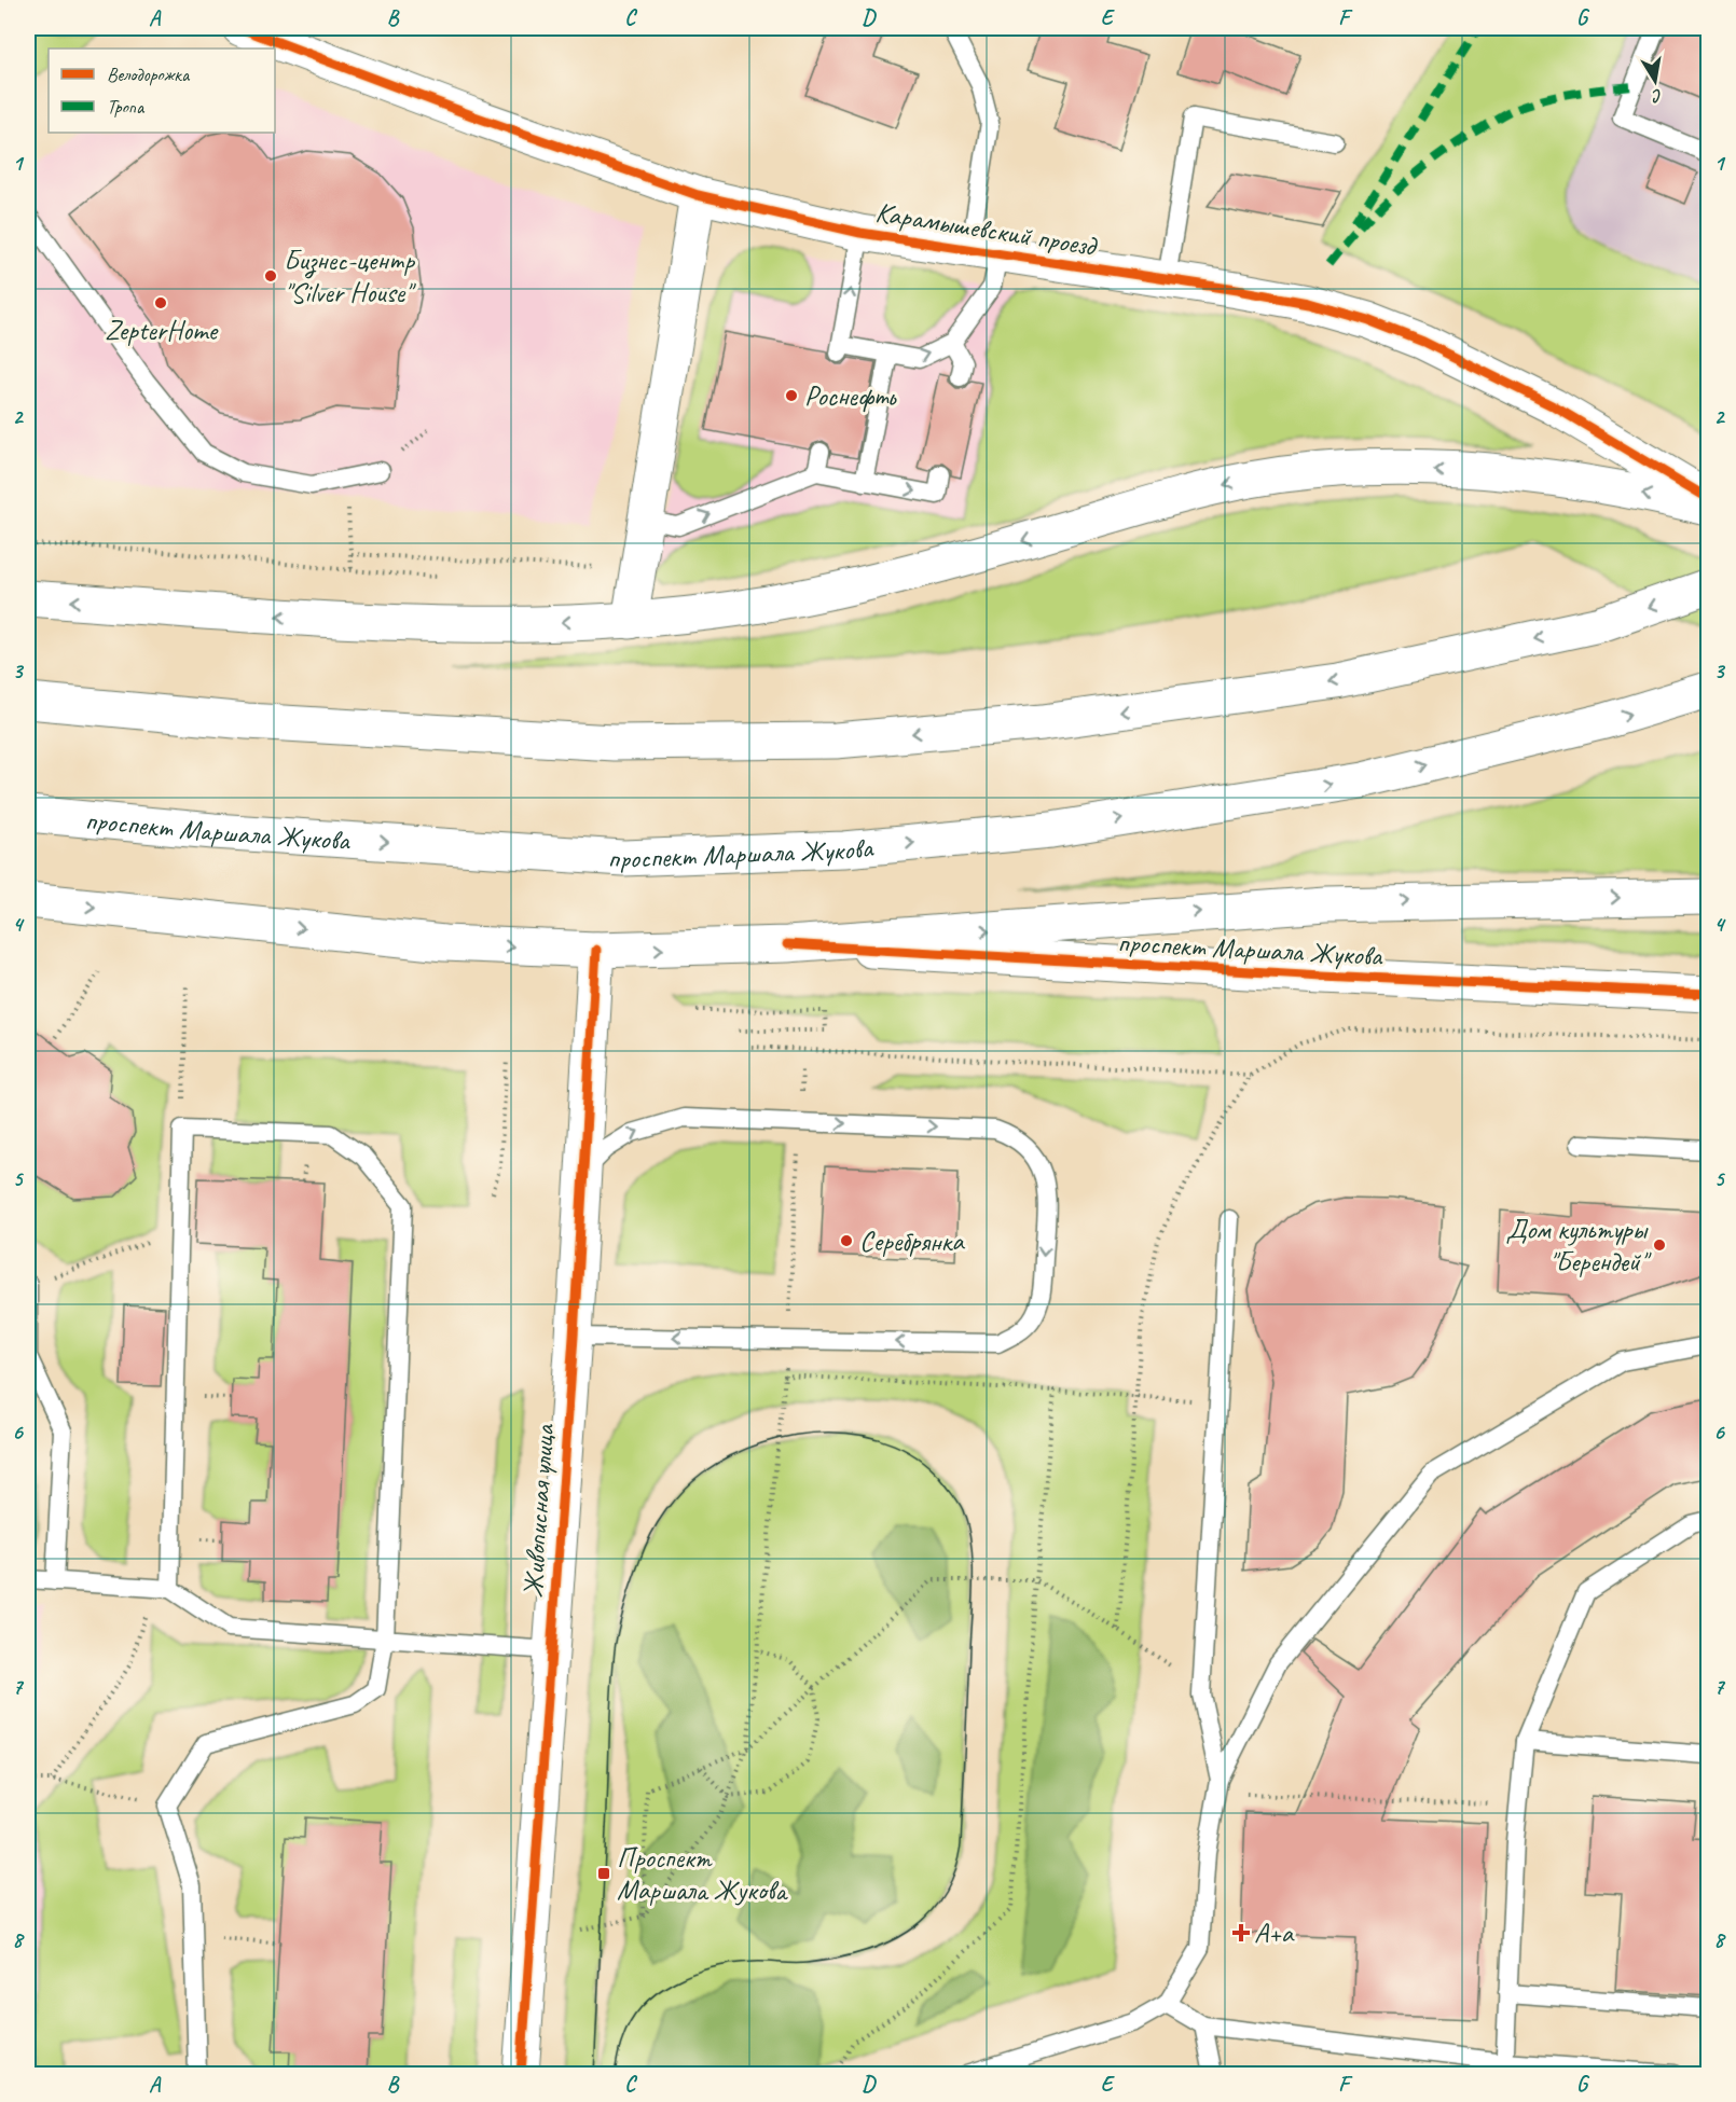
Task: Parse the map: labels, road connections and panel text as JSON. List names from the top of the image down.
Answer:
{
  "streets": {
    "main road": ["Карамышевский проезд", "проспект Маршала Жукова", "Живописная улица"]
  },
  "crossings": [
    ["проспект Маршала Жукова", "Живописная улица"]
  ],
  "places": {
    "other": [
      "Бизнес-центр \"Silver House\"",
      "ZepterHome",
      "Роснефть",
      "Серебрянка",
      "Дом культуры \"Берендей\""
    ],
    "transit": ["Проспект Маршала Жукова"],
    "health": ["А+а"]
  },
  "legend": ["Велодорожка", "Тропа"],
  "north": "bottom",
  "grid": {
    "columns": [
      "A",
      "B",
      "C",
      "D",
      "E",
      "F",
      "G"
    ],
    "rows": [
      "1",
      "2",
      "3",
      "4",
      "5",
      "6",
      "7",
      "8"
    ]
  }
}
